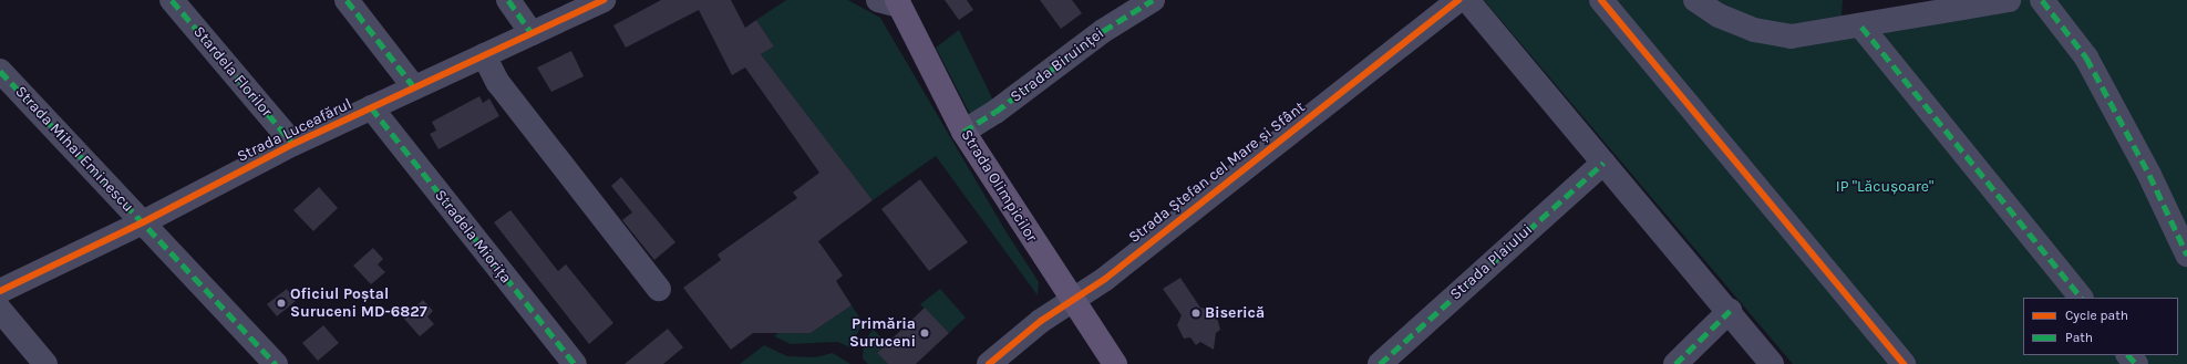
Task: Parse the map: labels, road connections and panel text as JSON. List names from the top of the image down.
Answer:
{
  "streets": {
    "main road": ["Strada Olimpicilor"],
    "street": [
      "Strada Biruinței",
      "Stardela Florilor",
      "Strada Luceafărul",
      "Strada Mihai Eminescu",
      "Strada Ștefan cel Mare și Sfânt",
      "Stradela Miorița",
      "Strada Plaiului"
    ]
  },
  "crossings": [
    ["Strada Biruinței", "Strada Olimpicilor"],
    ["Stardela Florilor", "Strada Luceafărul"],
    ["Strada Luceafărul", "Strada Mihai Eminescu"],
    ["Strada Luceafărul", "Stradela Miorița"],
    ["Strada Ștefan cel Mare și Sfânt", "Strada Olimpicilor"]
  ],
  "parks": ["IP \"Lăcușoare\""],
  "places": ["Oficiul Poștal Suruceni MD-6827", "Biserică", "Primăria Suruceni"],
  "legend": ["Cycle path", "Path"]
}
